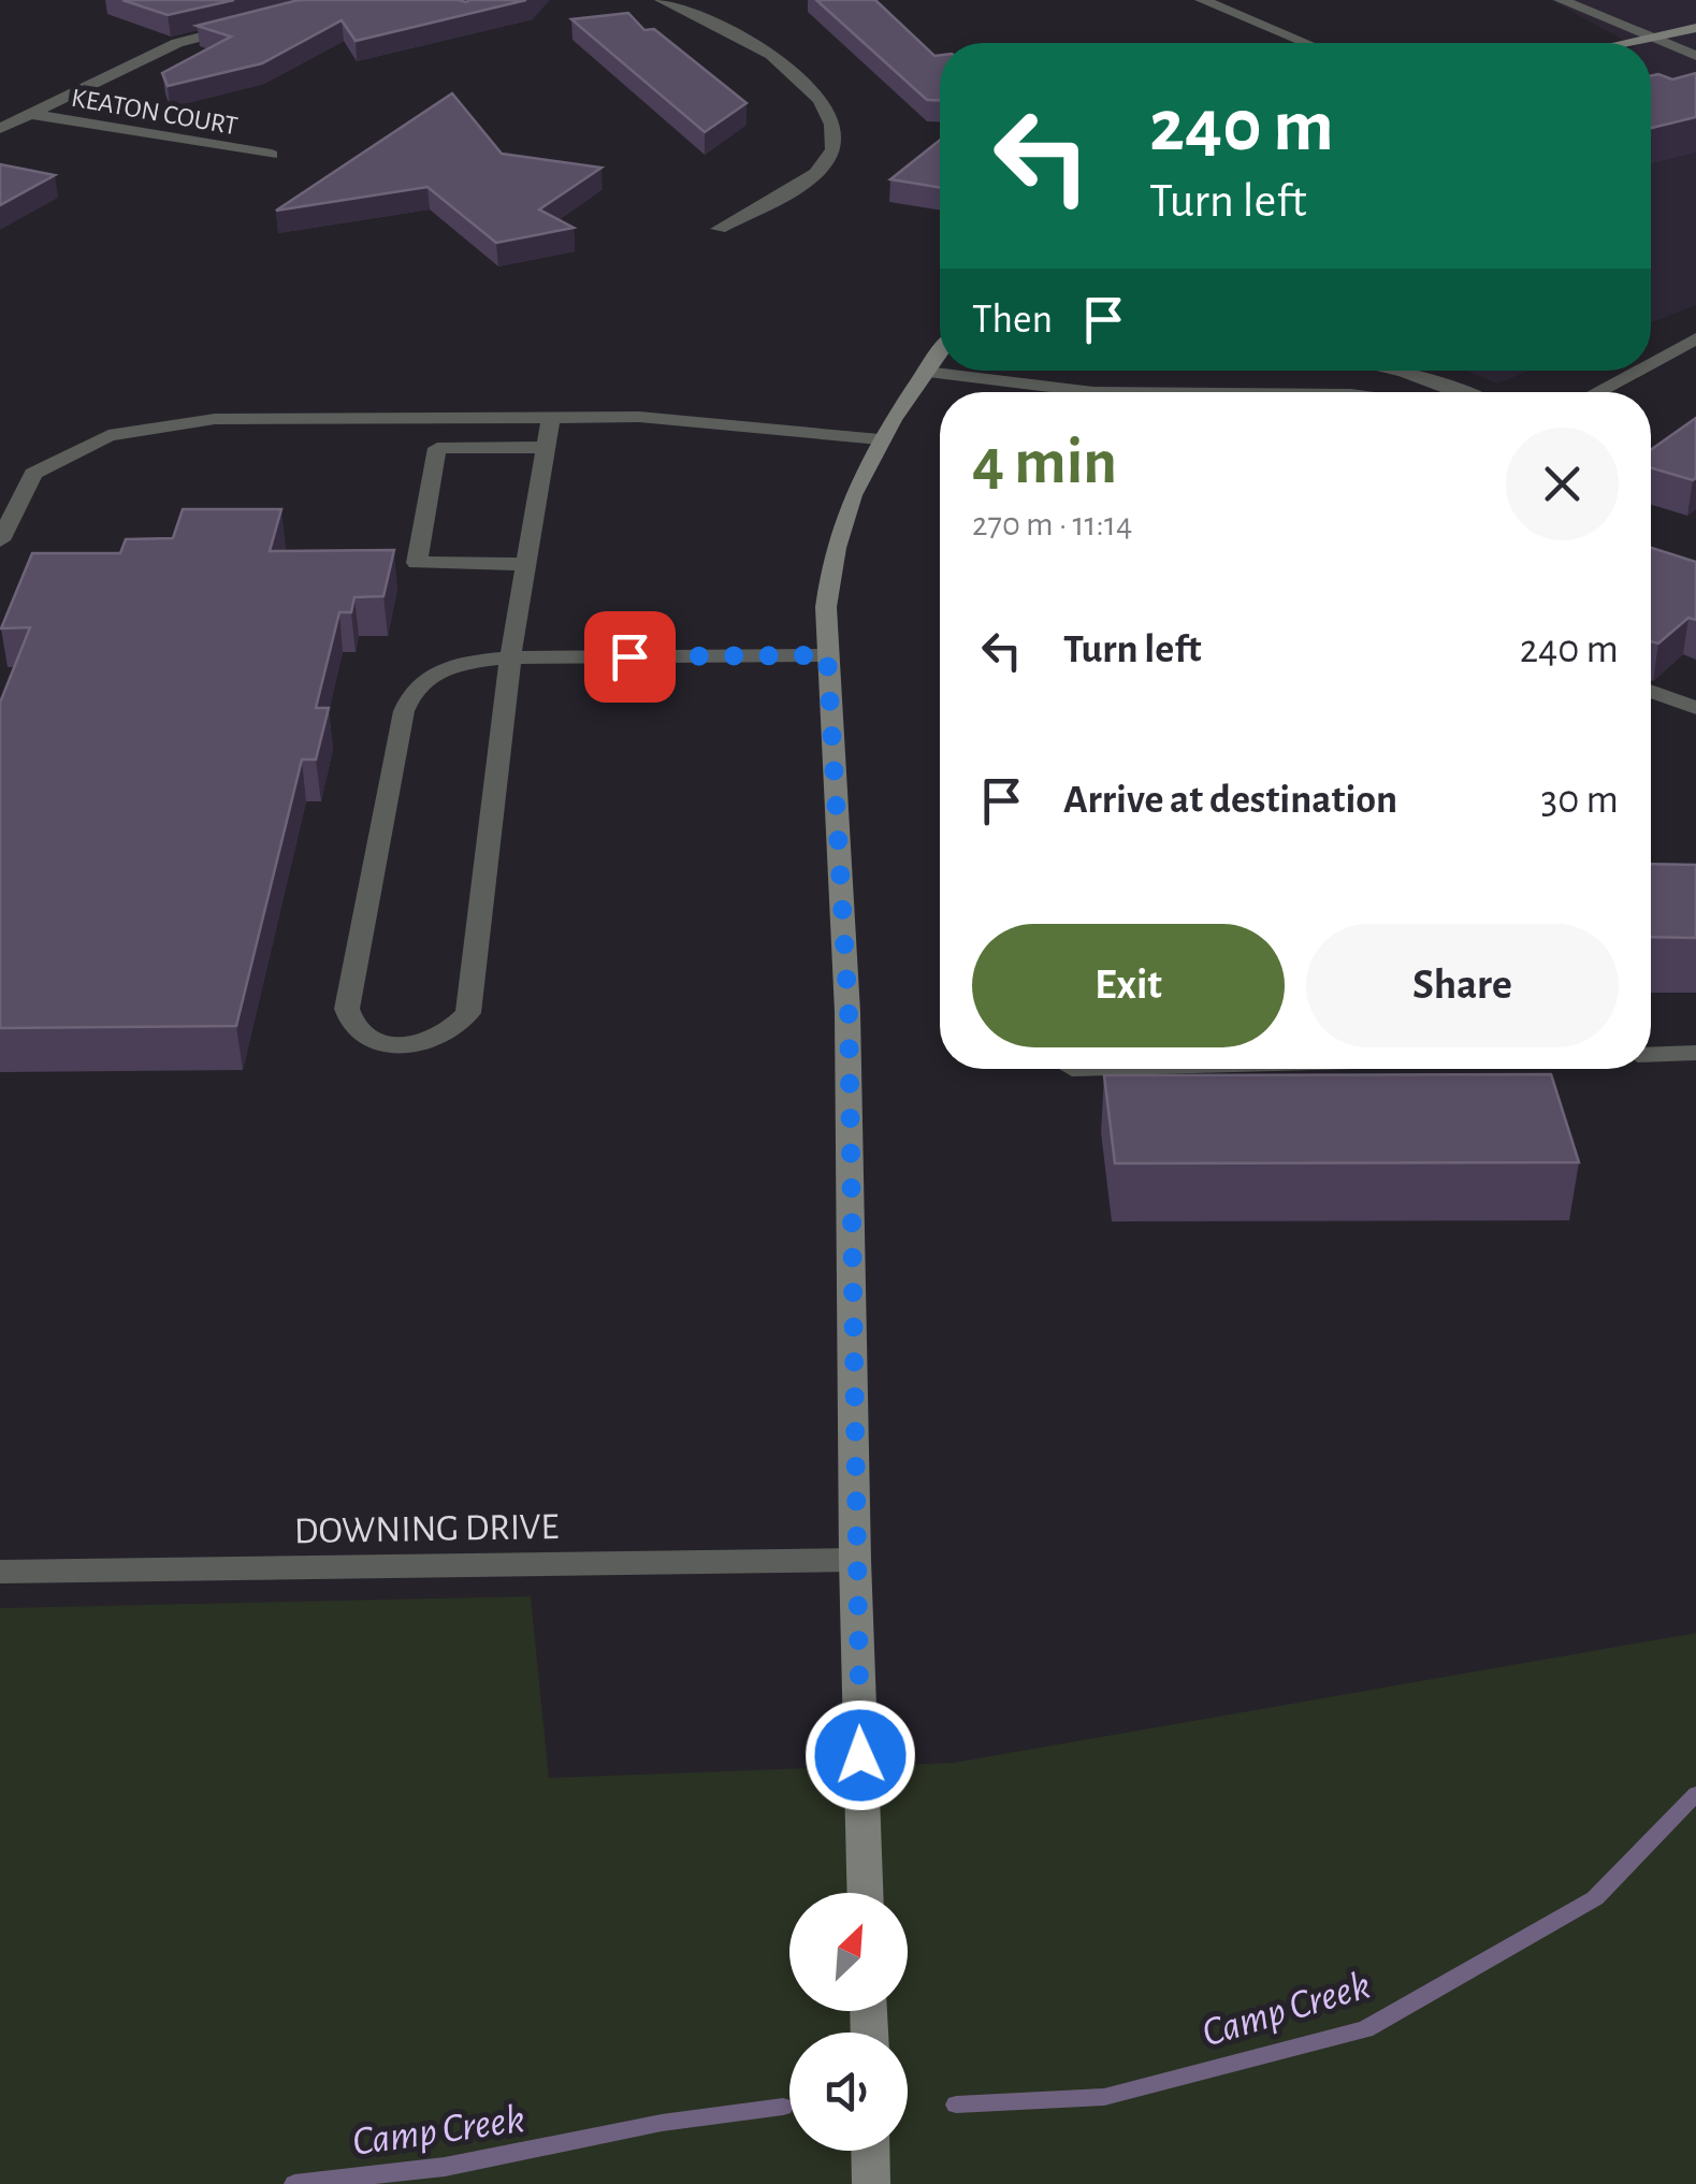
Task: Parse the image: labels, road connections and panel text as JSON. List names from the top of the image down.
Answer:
{
  "streets": {
    "street": ["KEATON COURT", "DOWNING DRIVE"]
  },
  "water": ["Camp Creek"],
  "north": "top right",
  "page": {
    "turn": ["240 m", "Turn left"],
    "then": "Then",
    "heading": ["4 min", "270 m · 11:14"],
    "list": [
      {
        "name": "Turn left",
        "value": "240 m"
      },
      {
        "name": "Arrive at destination",
        "value": "30 m"
      }
    ],
    "buttons": ["Exit", "Share"]
  }
}
